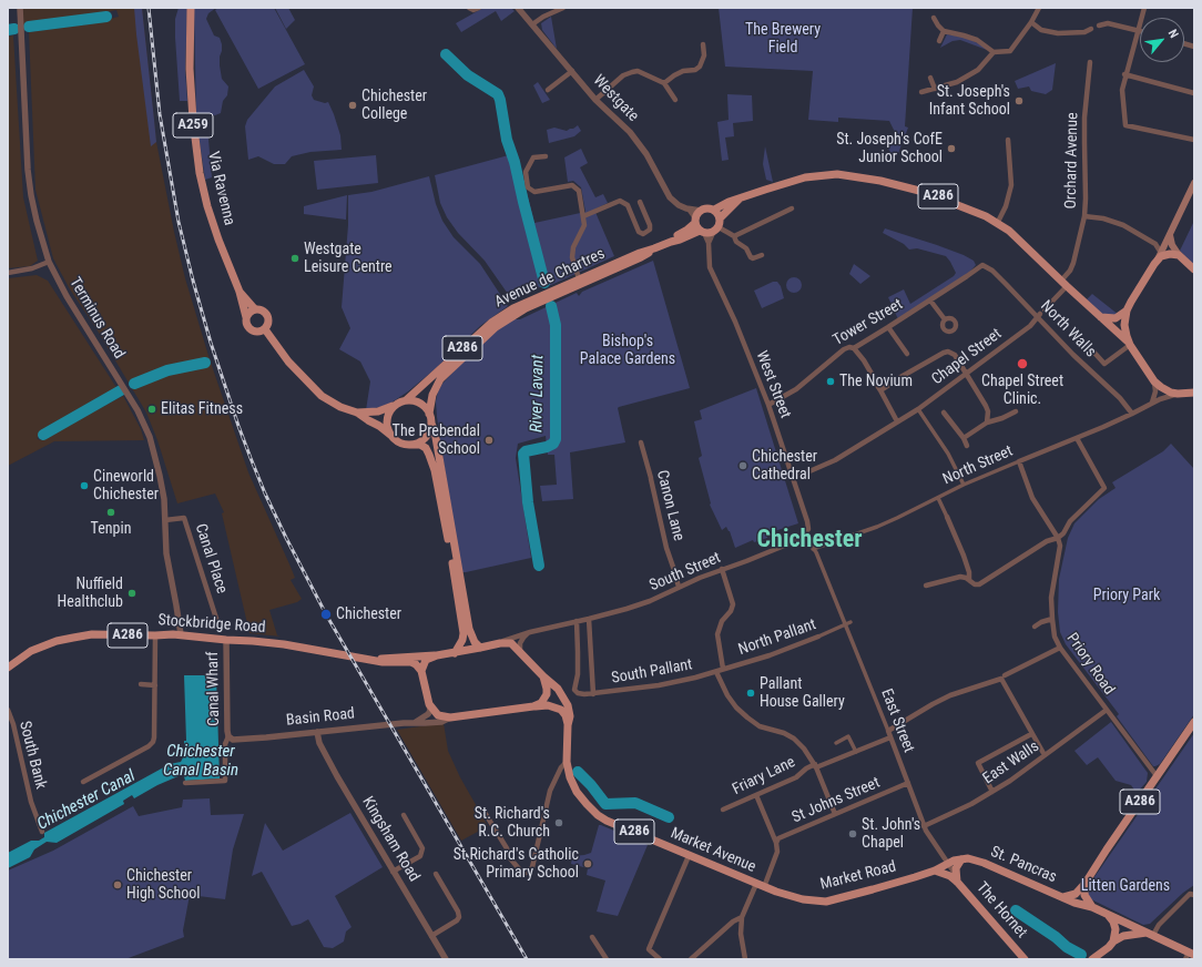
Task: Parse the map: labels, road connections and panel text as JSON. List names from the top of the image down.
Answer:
{
  "streets": {
    "main road": [
      "A259",
      "Via Ravenna",
      "A286",
      "Avenue de Chartres",
      "Stockbridge Road",
      "Market Avenue",
      "St. Pancras",
      "Market Road",
      "The Hornet"
    ],
    "street": [
      "Westgate",
      "Orchard Avenue",
      "Terminus Road",
      "Tower Street",
      "North Walls",
      "Chapel Street",
      "West Street",
      "North Street",
      "Canon Lane",
      "Canal Place",
      "South Street",
      "North Pallant",
      "Priory Road",
      "South Pallant",
      "Canal Wharf",
      "Basin Road",
      "East Street",
      "South Bank",
      "East Walls",
      "Friary Lane",
      "St Johns Street",
      "Kingsham Road"
    ]
  },
  "crossings": [
    ["Westgate", "A286"],
    ["Westgate", "Avenue de Chartres"],
    ["Westgate", "West Street"],
    ["Orchard Avenue", "A286"],
    ["Orchard Avenue", "North Walls"],
    ["Orchard Avenue", "Chapel Street"],
    ["A286", "Avenue de Chartres"],
    ["A286", "West Street"],
    ["A286", "North Street"],
    ["A286", "South Street"],
    ["A286", "Priory Road"],
    ["A286", "Market Avenue"],
    ["A286", "St. Pancras"],
    ["A286", "Market Road"],
    ["A286", "The Hornet"],
    ["Avenue de Chartres", "West Street"],
    ["Terminus Road", "Canal Place"],
    ["Terminus Road", "Stockbridge Road"],
    ["Tower Street", "North Walls"],
    ["Tower Street", "West Street"],
    ["North Walls", "Chapel Street"],
    ["North Walls", "North Street"],
    ["Chapel Street", "West Street"],
    ["West Street", "South Street"],
    ["West Street", "East Street"],
    ["North Street", "East Street"],
    ["Canon Lane", "South Street"],
    ["South Street", "South Pallant"],
    ["South Street", "East Street"],
    ["Stockbridge Road", "Canal Wharf"],
    ["North Pallant", "South Pallant"],
    ["North Pallant", "East Street"],
    ["Priory Road", "East Walls"],
    ["Canal Wharf", "Basin Road"],
    ["Basin Road", "Kingsham Road"],
    ["East Street", "East Walls"],
    ["East Street", "Friary Lane"],
    ["East Street", "St Johns Street"],
    ["East Street", "The Hornet"],
    ["East Walls", "The Hornet"],
    ["Market Avenue", "Market Road"]
  ],
  "districts": ["Chichester"],
  "water": ["River Lavant", "Chichester Canal Basin", "Chichester Canal"],
  "parks": [
    "The Brewery Field",
    "Bishop's Palace Gardens",
    "Priory Park",
    "Litten Gardens"
  ],
  "places": [
    "St. Joseph's Infant School",
    "Chichester College",
    "St. Joseph's CofE Junior School",
    "Westgate Leisure Centre",
    "Chapel Street Clinic.",
    "The Novium",
    "Elitas Fitness",
    "The Prebendal School",
    "Chichester Cathedral",
    "Cineworld Chichester",
    "Tenpin",
    "Nuffield Healthclub",
    "Chichester",
    "Pallant House Gallery",
    "St. Richard's R.C. Church",
    "St. John's Chapel",
    "St Richard's Catholic Primary School",
    "Chichester High School"
  ],
  "north": "top right"
}
